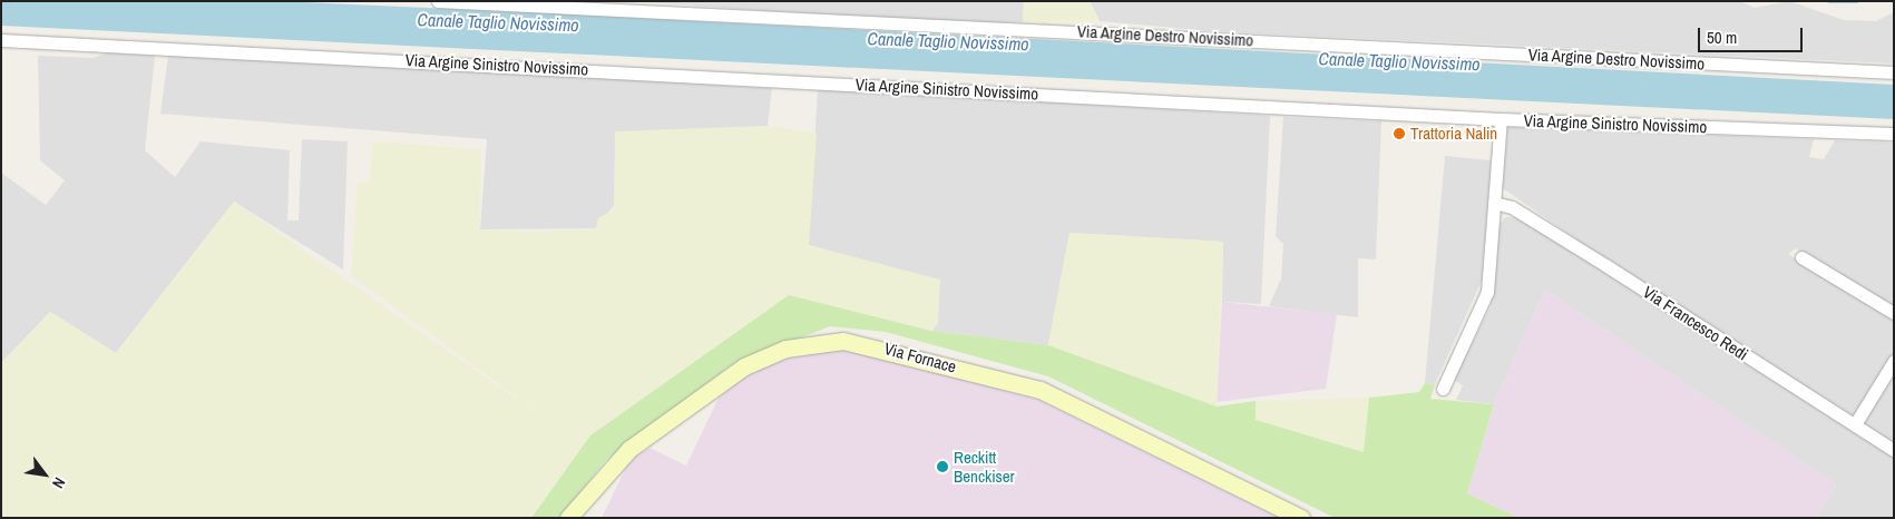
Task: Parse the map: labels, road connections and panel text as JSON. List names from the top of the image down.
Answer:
{
  "streets": {
    "street": [
      "Via Argine Destro Novissimo",
      "Via Argine Sinistro Novissimo",
      "Via Francesco Redi",
      "Via Fornace"
    ]
  },
  "water": ["Canale Taglio Novissimo"],
  "places": ["Trattoria Nalin", "Reckitt Benckiser"],
  "scale_bar": "50 m",
  "north": "bottom right"
}
